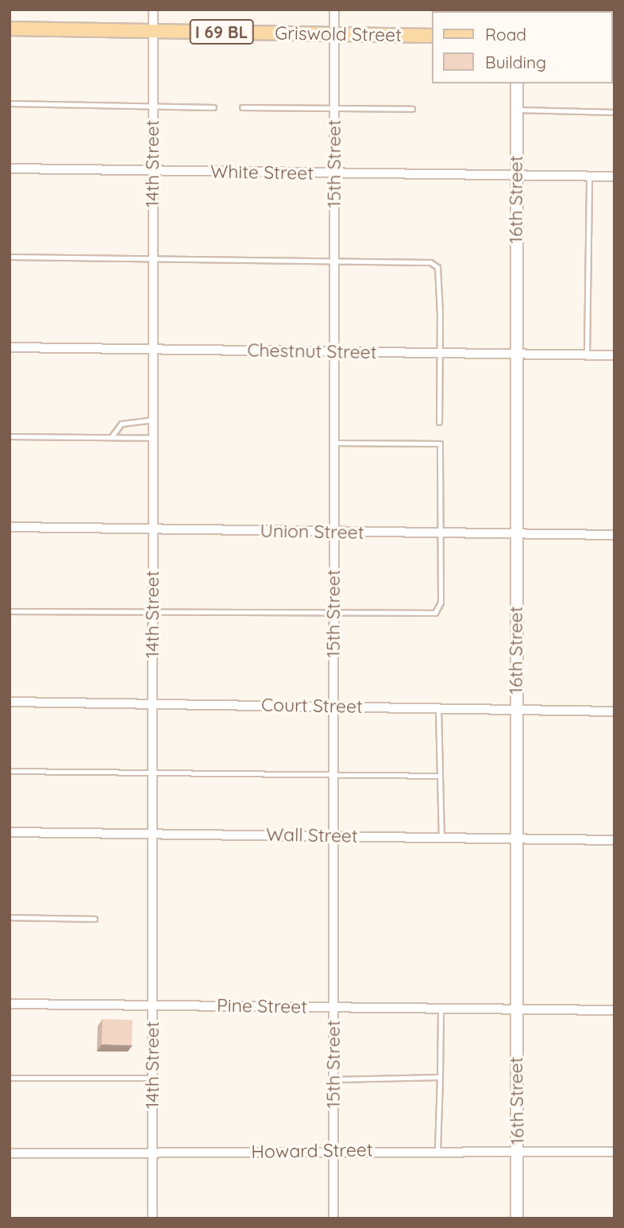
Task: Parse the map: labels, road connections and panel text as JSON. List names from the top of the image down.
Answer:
{
  "streets": {
    "main road": ["I 69 BL", "Griswold Street"],
    "street": [
      "14th Street",
      "15th Street",
      "White Street",
      "16th Street",
      "Chestnut Street",
      "Union Street",
      "Court Street",
      "Wall Street",
      "Pine Street",
      "Howard Street"
    ]
  },
  "crossings": [
    ["Griswold Street", "14th Street"],
    ["Griswold Street", "15th Street"],
    ["14th Street", "White Street"],
    ["14th Street", "Chestnut Street"],
    ["14th Street", "Union Street"],
    ["14th Street", "Court Street"],
    ["14th Street", "Wall Street"],
    ["14th Street", "Pine Street"],
    ["14th Street", "Howard Street"],
    ["15th Street", "White Street"],
    ["15th Street", "Chestnut Street"],
    ["15th Street", "Union Street"],
    ["15th Street", "Court Street"],
    ["15th Street", "Wall Street"],
    ["15th Street", "Pine Street"],
    ["15th Street", "Howard Street"],
    ["White Street", "16th Street"],
    ["16th Street", "Chestnut Street"],
    ["16th Street", "Union Street"],
    ["16th Street", "Court Street"],
    ["16th Street", "Wall Street"],
    ["16th Street", "Pine Street"],
    ["16th Street", "Howard Street"]
  ],
  "legend": ["Road", "Building"]
}
